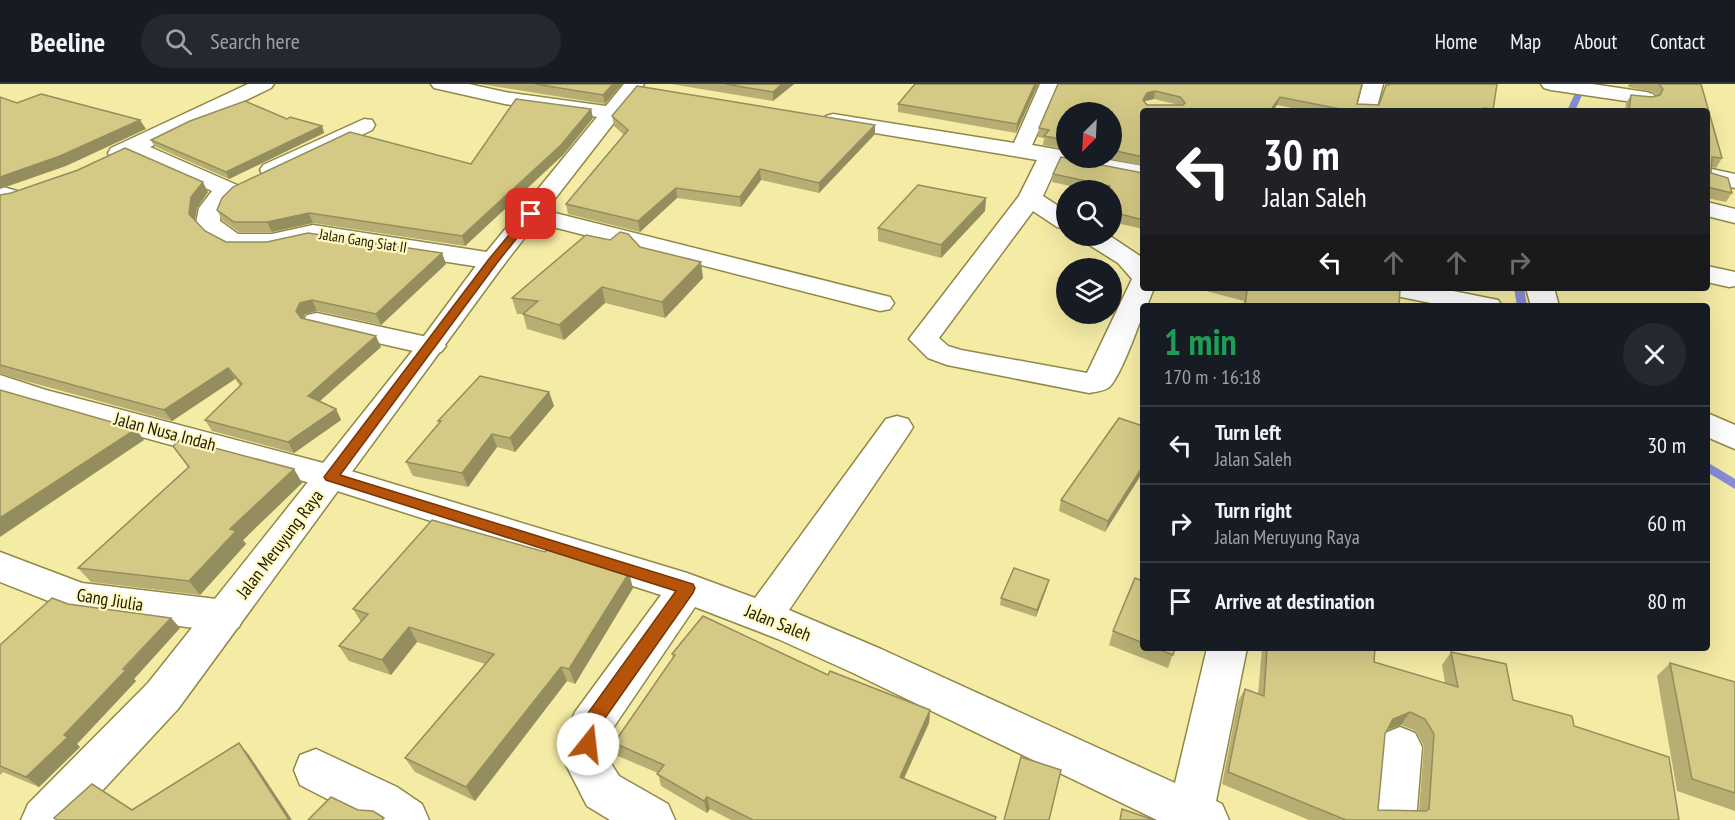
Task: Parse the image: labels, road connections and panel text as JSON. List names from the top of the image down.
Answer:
{
  "streets": {
    "street": [
      "Jalan Gang Siat II",
      "Jalan Nusa Indah",
      "Jalan Meruyung Raya",
      "Gang Jiulia",
      "Jalan Saleh"
    ]
  },
  "crossings": [
    ["Jalan Gang Siat II", "Jalan Meruyung Raya"],
    ["Jalan Nusa Indah", "Jalan Meruyung Raya"],
    ["Jalan Nusa Indah", "Jalan Saleh"],
    ["Jalan Meruyung Raya", "Gang Jiulia"],
    ["Jalan Meruyung Raya", "Jalan Saleh"]
  ],
  "north": "bottom left",
  "page": {
    "header": "Beeline",
    "search": "Search here",
    "nav": [
      "Home",
      "Map",
      "About",
      "Contact"
    ],
    "turn": ["30 m", "Jalan Saleh"],
    "heading": ["1 min", "170 m · 16:18"],
    "list": [
      {
        "name": "Turn left",
        "note": "Jalan Saleh",
        "value": "30 m"
      },
      {
        "name": "Turn right",
        "note": "Jalan Meruyung Raya",
        "value": "60 m"
      },
      {
        "name": "Arrive at destination",
        "value": "80 m"
      }
    ]
  }
}
